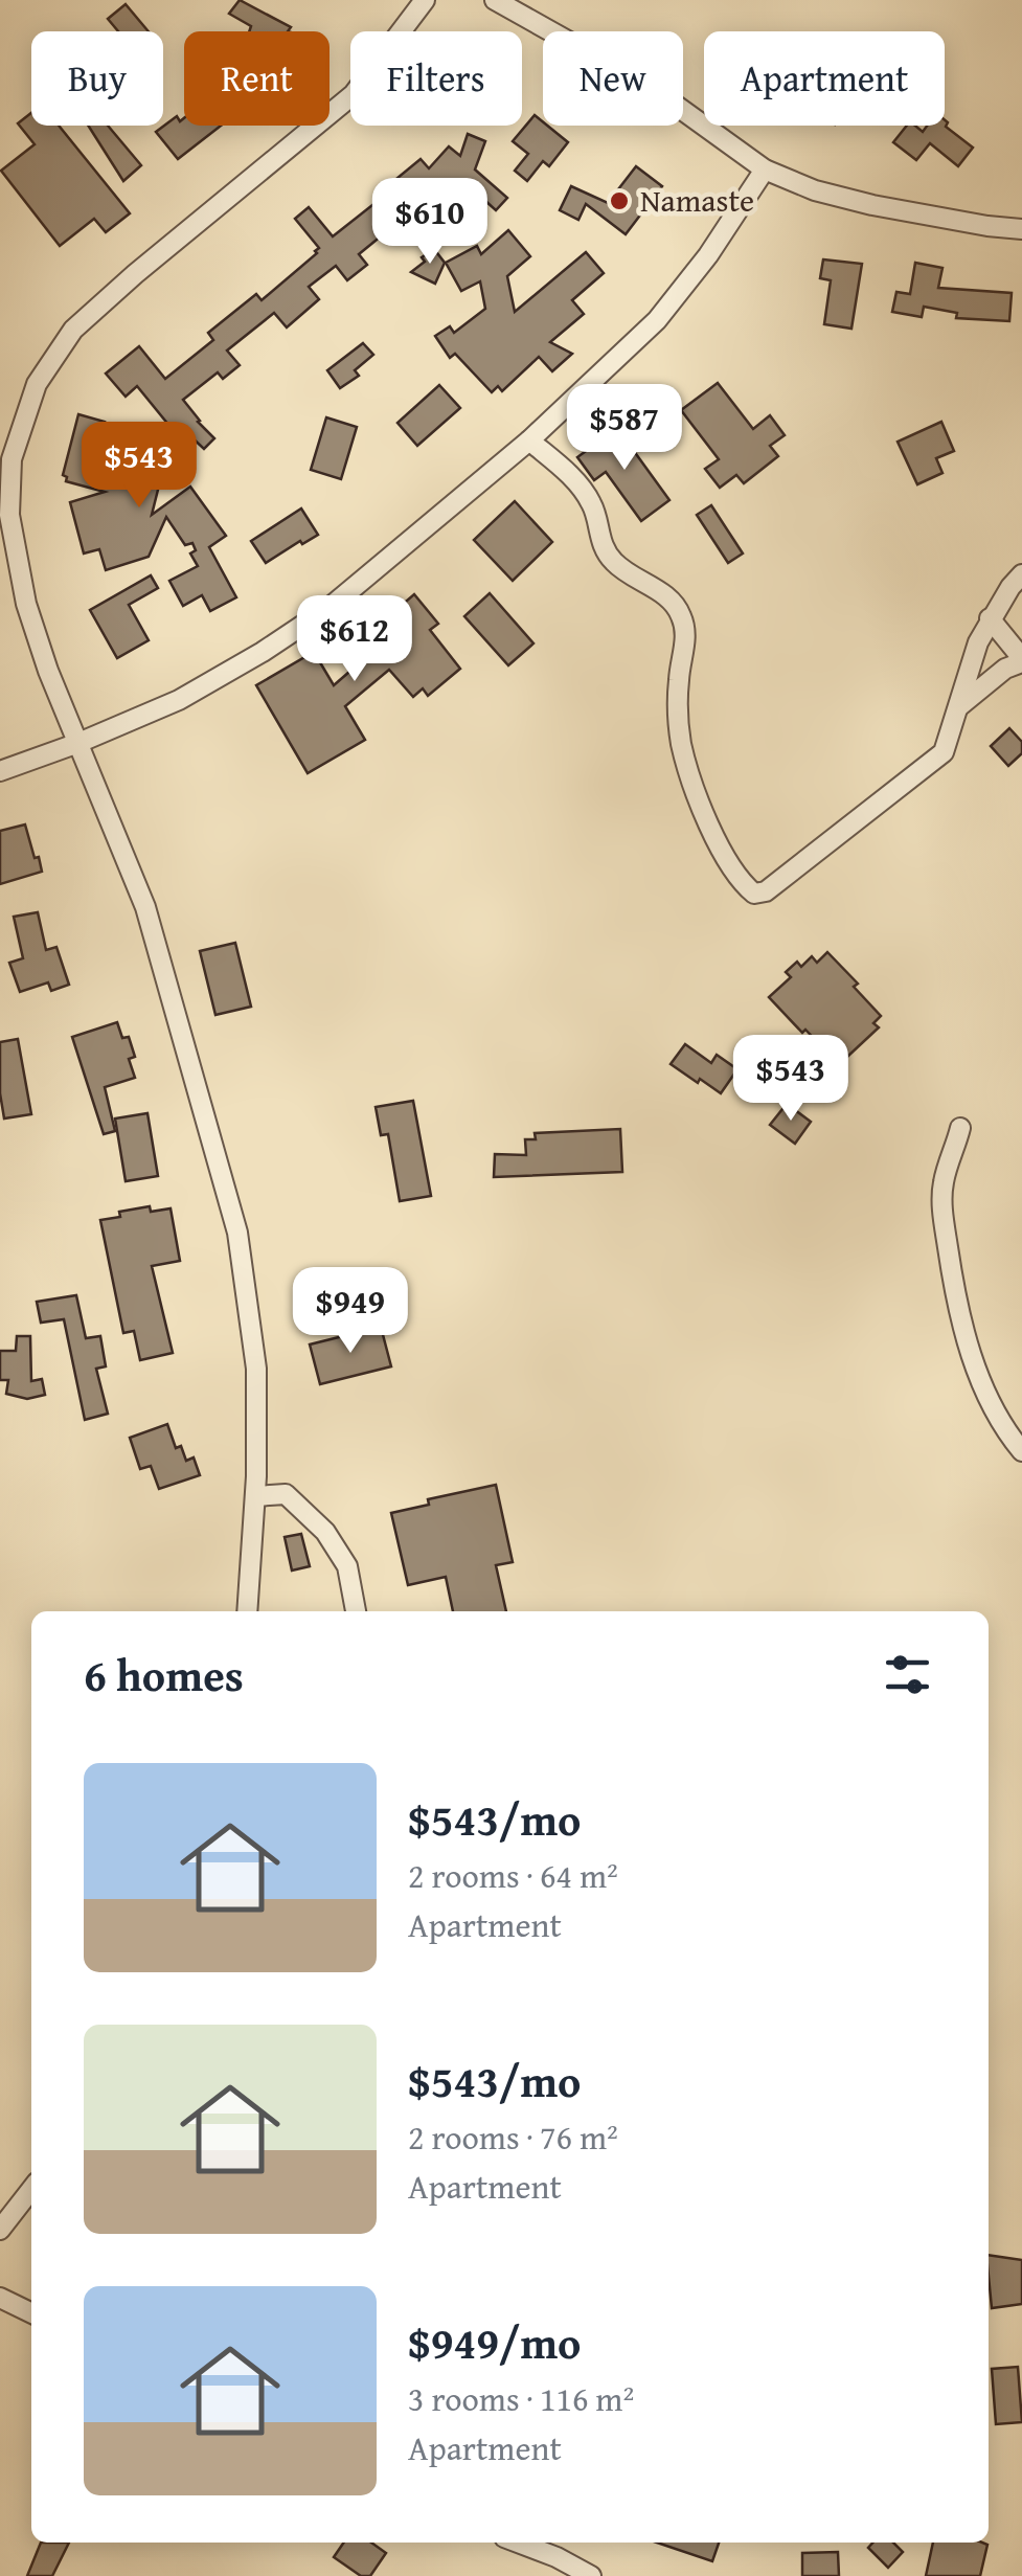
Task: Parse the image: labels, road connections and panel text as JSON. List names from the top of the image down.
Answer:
{
  "places": ["Namaste"],
  "page": {
    "chip": [
      "Buy",
      "Rent",
      "Filters",
      "New",
      "Apartment"
    ],
    "price": [
      "$610",
      "$587",
      "$543",
      "$612",
      "$543",
      "$949"
    ],
    "heading": "6 homes",
    "list": [
      {
        "name": "$543/mo",
        "note": "2 rooms · 64 m² · Apartment"
      },
      {
        "name": "$543/mo",
        "note": "2 rooms · 76 m² · Apartment"
      },
      {
        "name": "$949/mo",
        "note": "3 rooms · 116 m² · Apartment"
      }
    ]
  }
}
